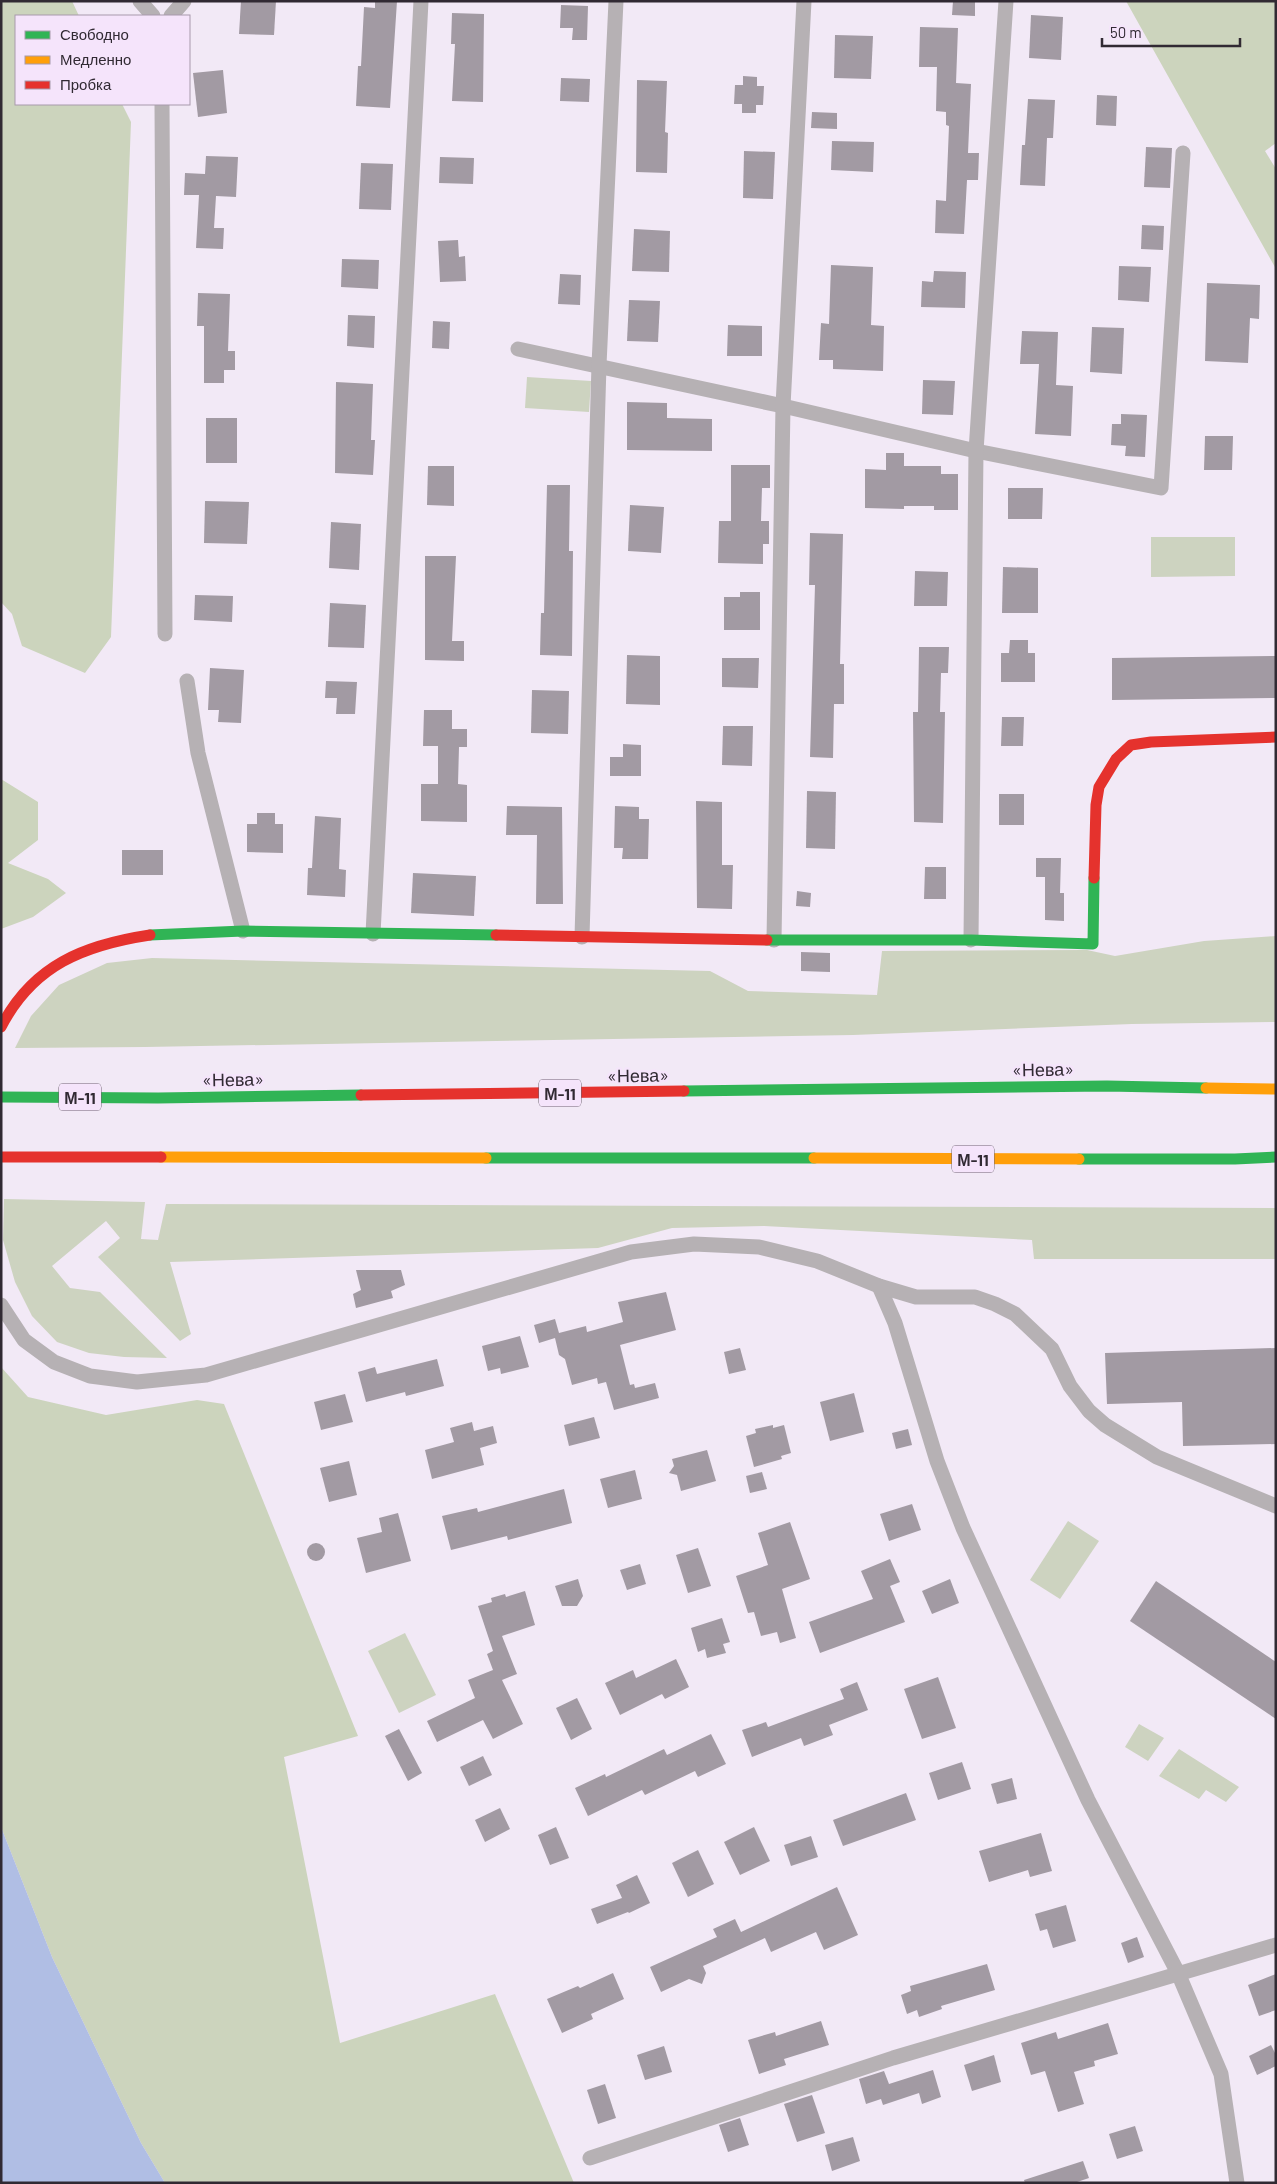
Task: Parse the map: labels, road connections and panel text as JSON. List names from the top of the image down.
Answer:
{
  "streets": {
    "main road": ["«Нева»", "М-11"]
  },
  "legend": ["Свободно", "Медленно", "Пробка"],
  "scale_bar": "50 m"
}
